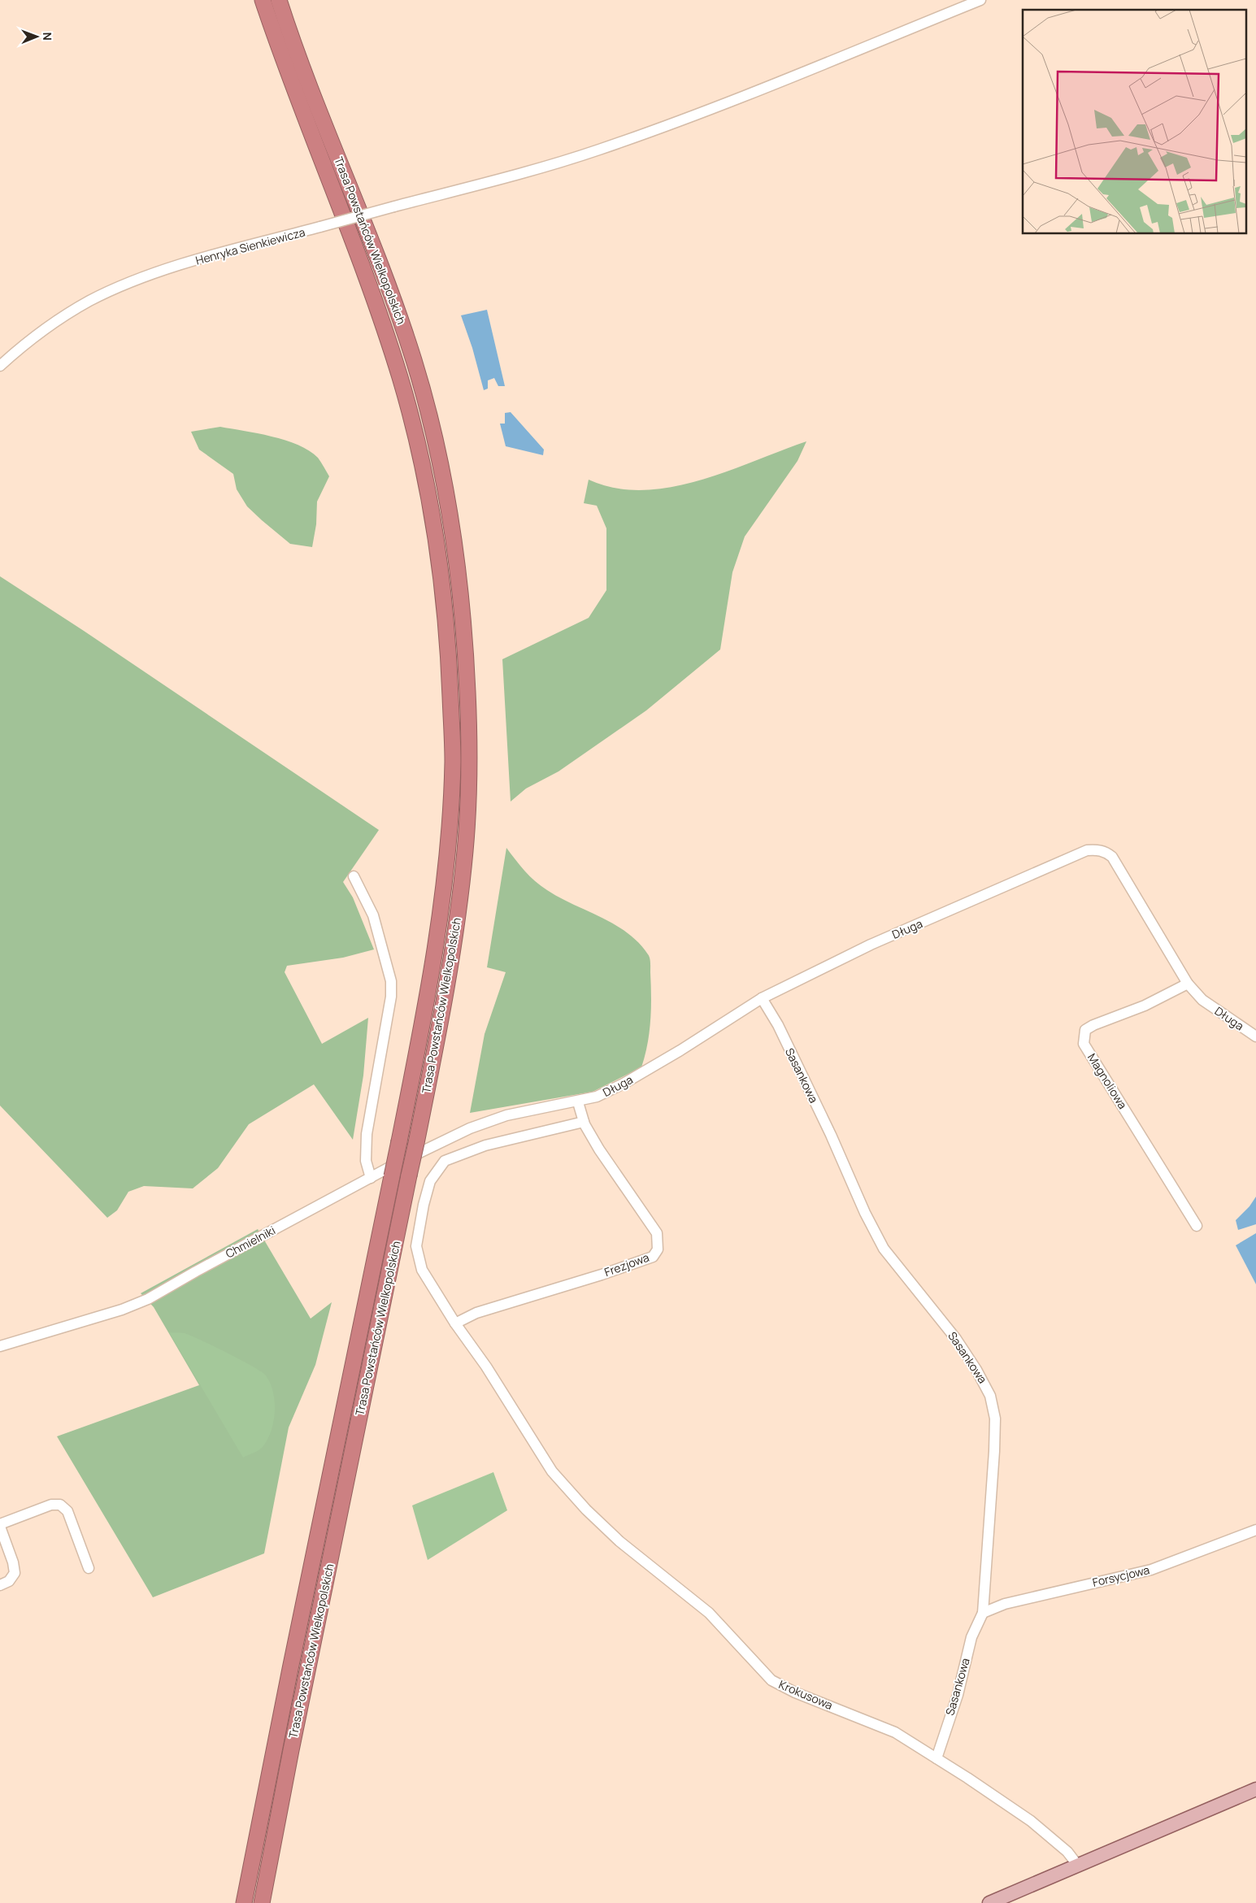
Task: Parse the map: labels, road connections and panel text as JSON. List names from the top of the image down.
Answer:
{
  "streets": {
    "highway": ["Trasa Powstańców Wielkopolskich"],
    "street": [
      "Henryka Sienkiewicza",
      "Długa",
      "Sasankowa",
      "Magnoliowa",
      "Chmielniki",
      "Frezjowa",
      "Forsycjowa",
      "Krokusowa"
    ]
  },
  "crossings": [
    ["Długa", "Sasankowa"],
    ["Długa", "Magnoliowa"],
    ["Długa", "Chmielniki"],
    ["Długa", "Frezjowa"],
    ["Sasankowa", "Forsycjowa"],
    ["Sasankowa", "Krokusowa"],
    ["Frezjowa", "Krokusowa"]
  ],
  "north": "right"
}
